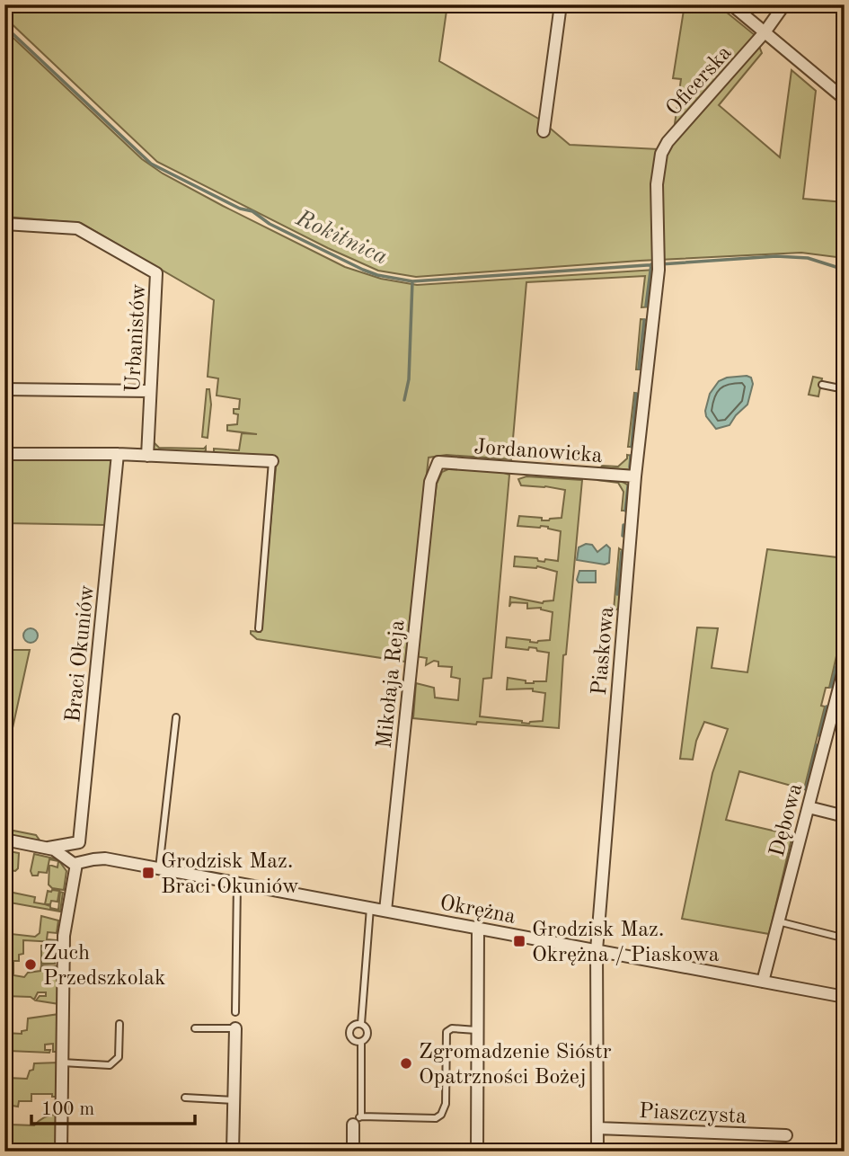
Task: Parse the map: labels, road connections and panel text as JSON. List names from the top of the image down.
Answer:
{
  "streets": {
    "street": [
      "Oficerska",
      "Urbanistów",
      "Jordanowicka",
      "Piaskowa",
      "Braci Okuniów",
      "Mikołaja Reja",
      "Dębowa",
      "Okrężna",
      "Piaszczysta"
    ]
  },
  "crossings": [
    ["Oficerska", "Piaskowa"],
    ["Jordanowicka", "Piaskowa"],
    ["Jordanowicka", "Mikołaja Reja"],
    ["Piaskowa", "Okrężna"],
    ["Piaskowa", "Piaszczysta"],
    ["Braci Okuniów", "Okrężna"],
    ["Mikołaja Reja", "Okrężna"],
    ["Dębowa", "Okrężna"]
  ],
  "water": ["Rokitnica"],
  "places": {
    "transit": ["Grodzisk Maz. Braci Okuniów", "Grodzisk Maz. Okrężna / Piaskowa"],
    "other": ["Zuch Przedszkolak", "Zgromadzenie Sióstr Opatrzności Bożej"]
  },
  "scale_bar": "100 m"
}
